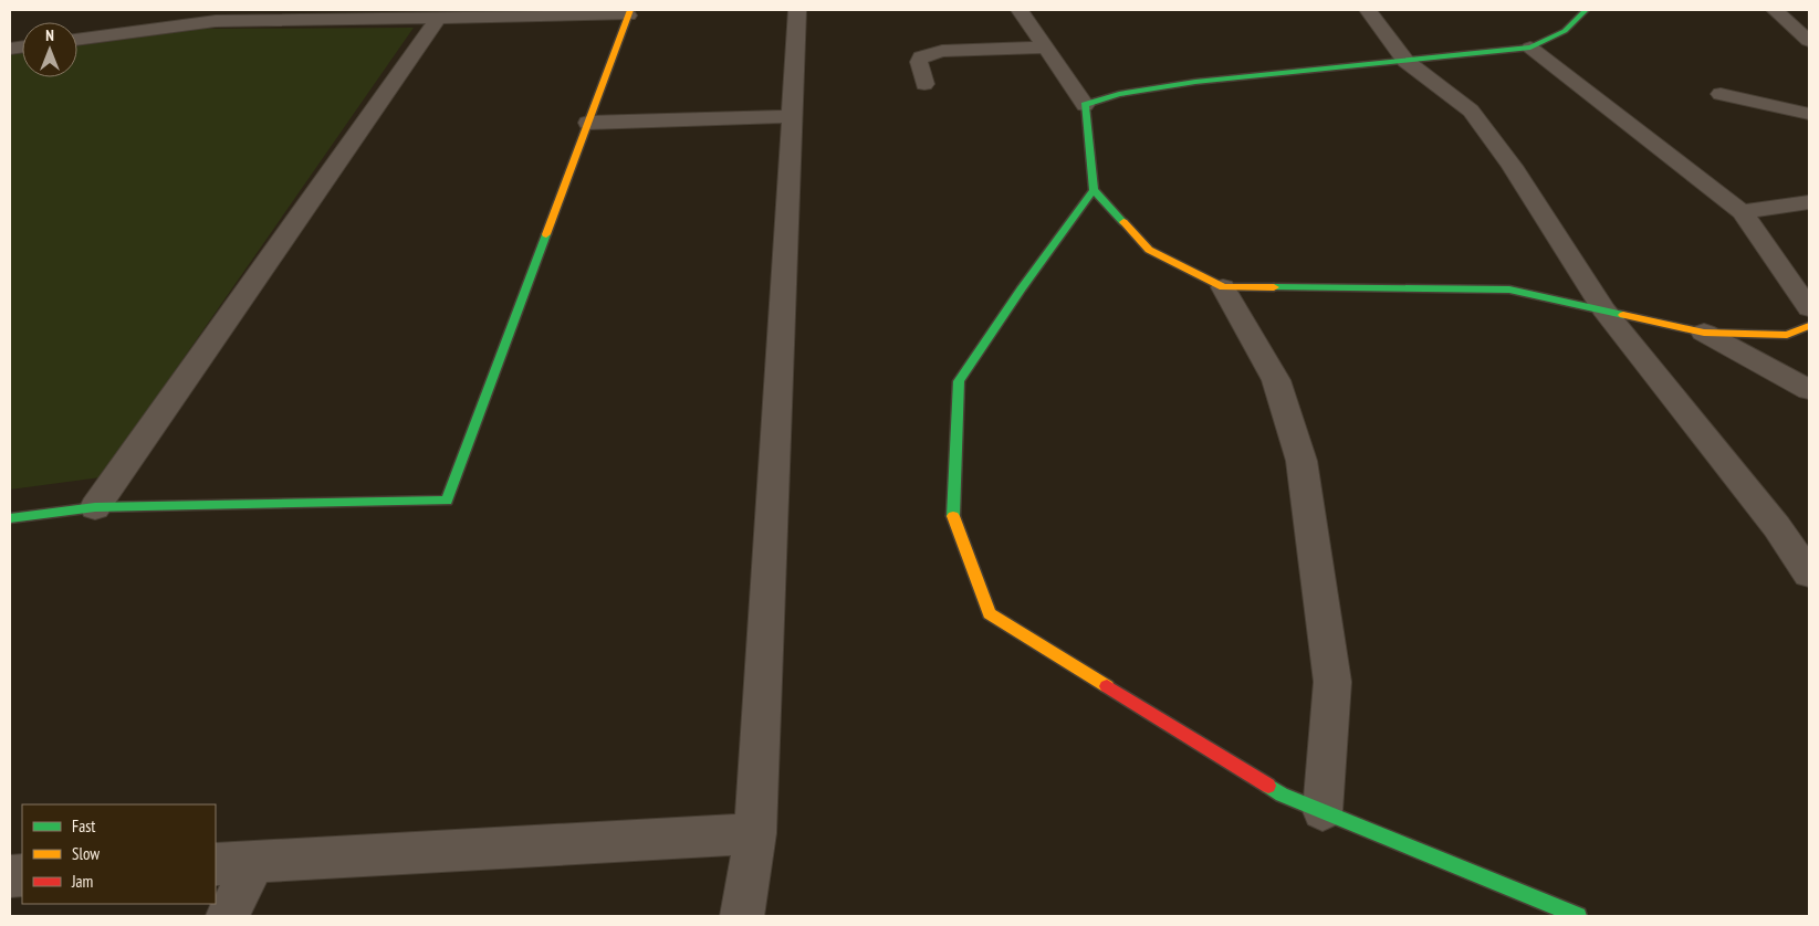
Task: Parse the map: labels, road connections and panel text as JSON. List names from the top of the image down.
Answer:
{
  "legend": ["Fast", "Slow", "Jam"],
  "north": "top"
}
